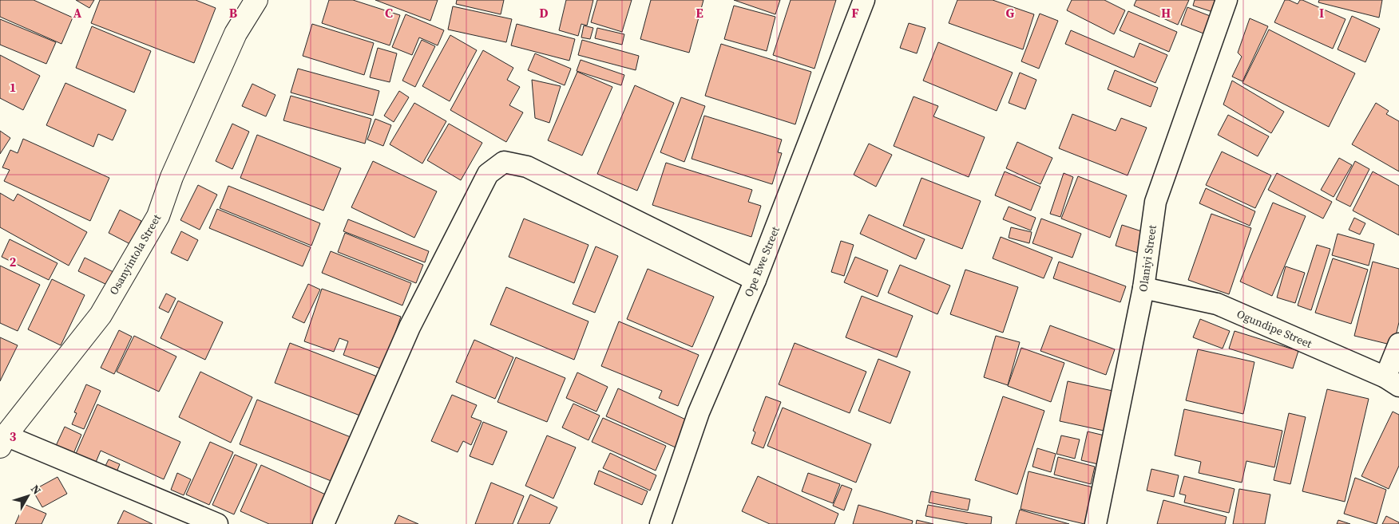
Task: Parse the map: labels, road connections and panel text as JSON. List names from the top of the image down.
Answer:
{
  "streets": {
    "street": [
      "Osanyintola Street",
      "Olaniyi Street",
      "Ope Ewe Street",
      "Ogundipe Street"
    ]
  },
  "crossings": [
    ["Olaniyi Street", "Ogundipe Street"]
  ],
  "north": "top right",
  "grid": {
    "columns": [
      "A",
      "B",
      "C",
      "D",
      "E",
      "F",
      "G",
      "H",
      "I"
    ],
    "rows": ["1", "2", "3"]
  }
}
